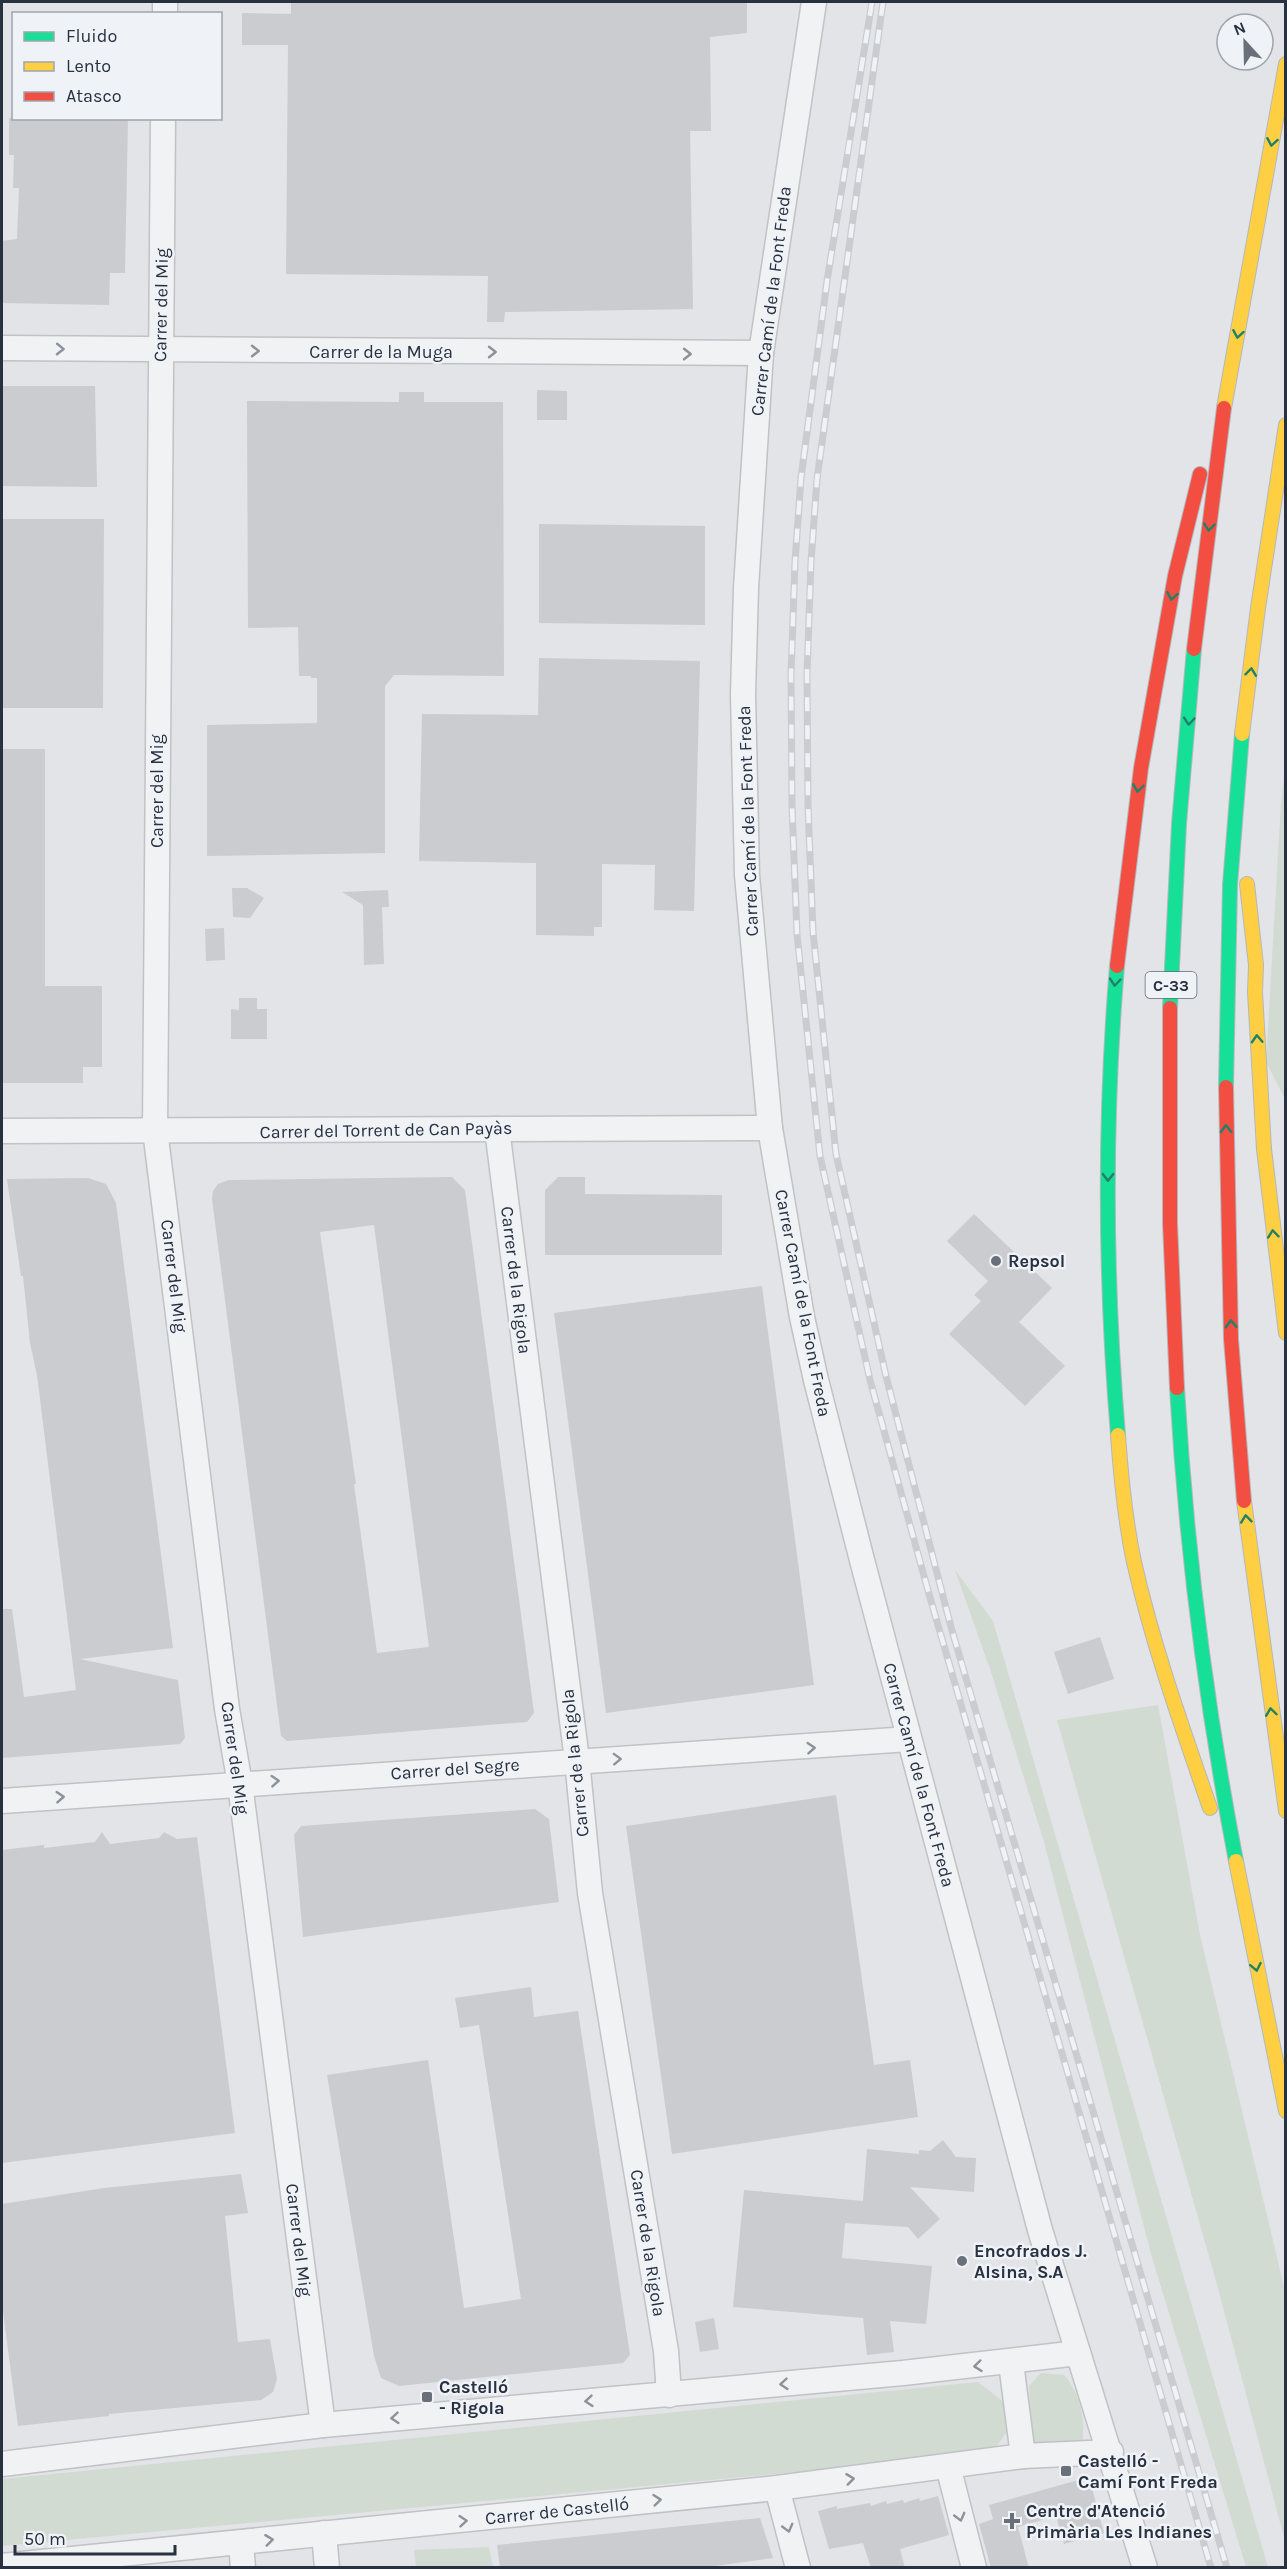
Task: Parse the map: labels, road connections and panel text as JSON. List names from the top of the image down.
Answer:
{
  "streets": {
    "highway": ["C-33"],
    "street": [
      "Carrer Camí de la Font Freda",
      "Carrer del Mig",
      "Carrer de la Muga",
      "Carrer del Torrent de Can Payàs",
      "Carrer de la Rigola",
      "Carrer del Segre",
      "Carrer de Castelló"
    ]
  },
  "crossings": [
    ["Carrer Camí de la Font Freda", "Carrer de la Muga"],
    ["Carrer Camí de la Font Freda", "Carrer del Torrent de Can Payàs"],
    ["Carrer Camí de la Font Freda", "Carrer del Segre"],
    ["Carrer Camí de la Font Freda", "Carrer de Castelló"],
    ["Carrer del Mig", "Carrer de la Muga"],
    ["Carrer del Mig", "Carrer del Torrent de Can Payàs"],
    ["Carrer del Mig", "Carrer del Segre"],
    ["Carrer del Torrent de Can Payàs", "Carrer de la Rigola"],
    ["Carrer de la Rigola", "Carrer del Segre"]
  ],
  "one_way": ["Carrer de la Muga", "Carrer del Segre"],
  "places": {
    "other": ["Repsol", "Encofrados J. Alsina, S.A"],
    "transit": ["Castelló - Rigola", "Castelló - Camí Font Freda"],
    "health": ["Centre d'Atenció Primària Les Indianes"]
  },
  "legend": ["Fluido", "Lento", "Atasco"],
  "scale_bar": "50 m",
  "north": "top"
}
